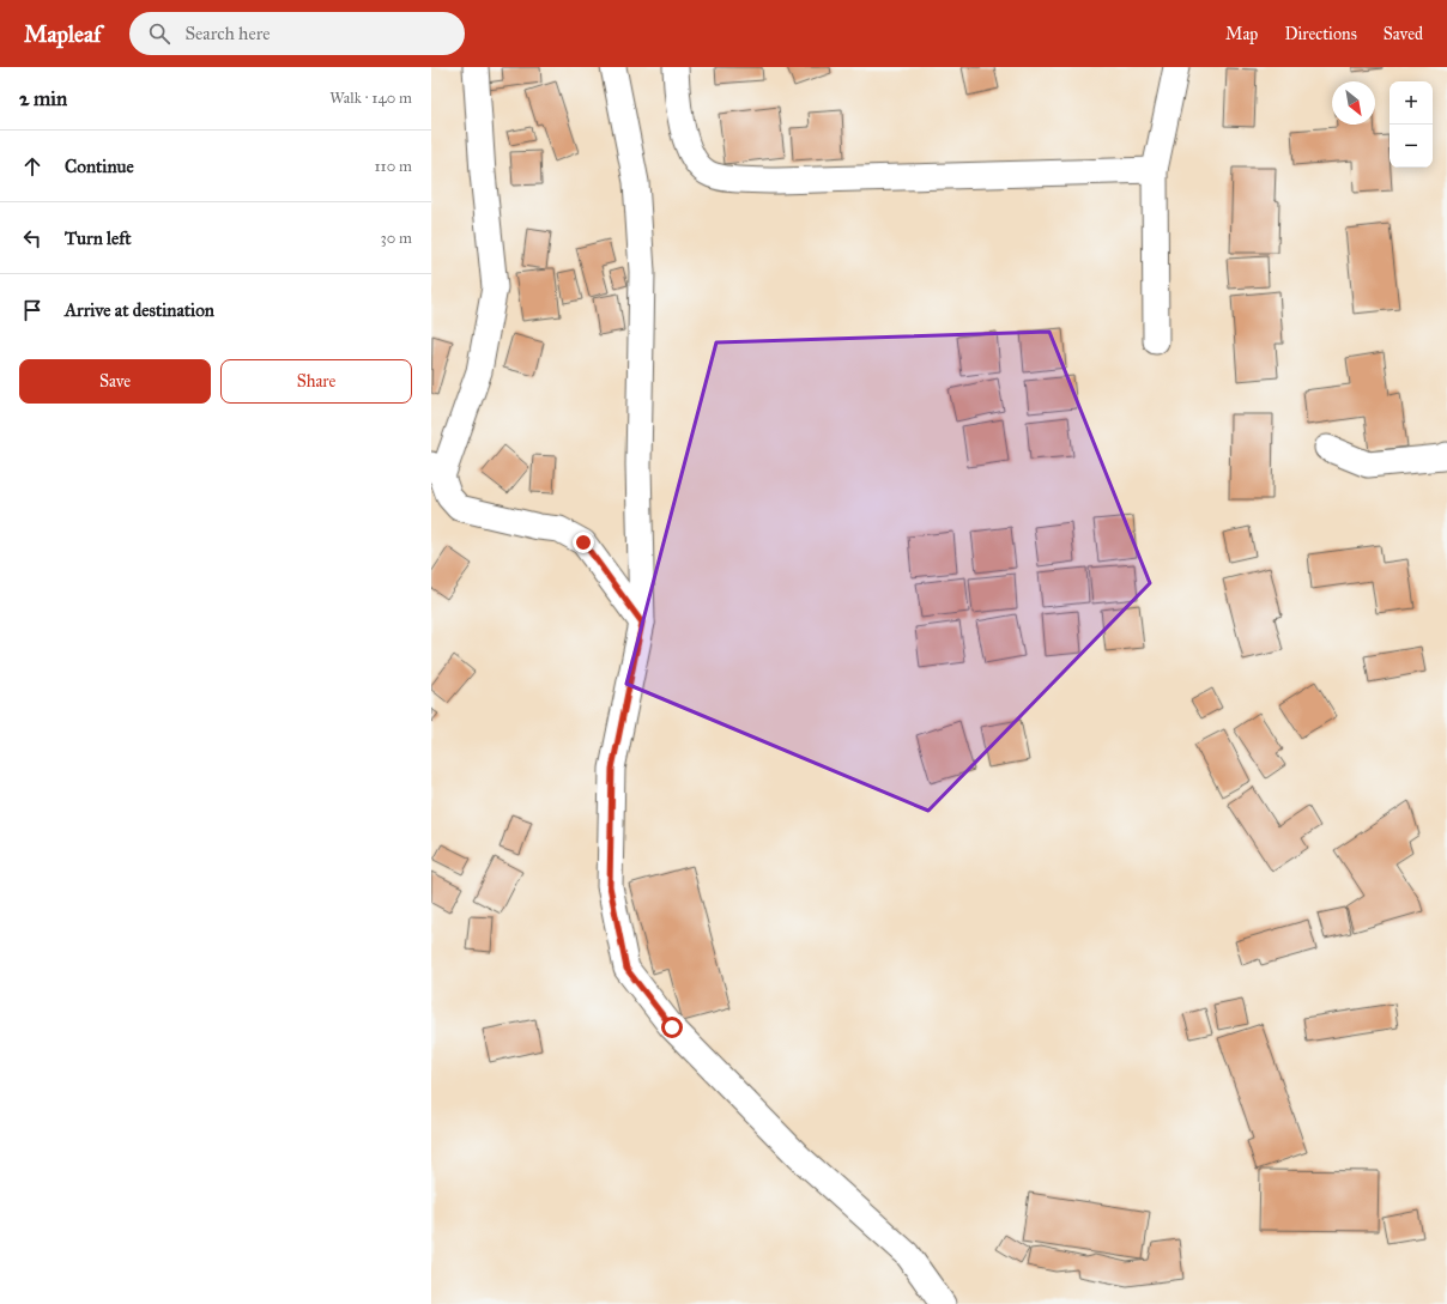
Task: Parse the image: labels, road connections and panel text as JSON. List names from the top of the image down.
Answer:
{
  "north": "bottom right",
  "page": {
    "header": "Mapleaf",
    "search": "Search here",
    "nav": ["Map", "Directions", "Saved"],
    "heading": ["2 min", "Walk · 140 m"],
    "map_buttons": ["+", "−"],
    "list": [
      ["Continue", "110 m"],
      ["Turn left", "30 m"],
      "Arrive at destination"
    ],
    "buttons": ["Save", "Share"]
  }
}
